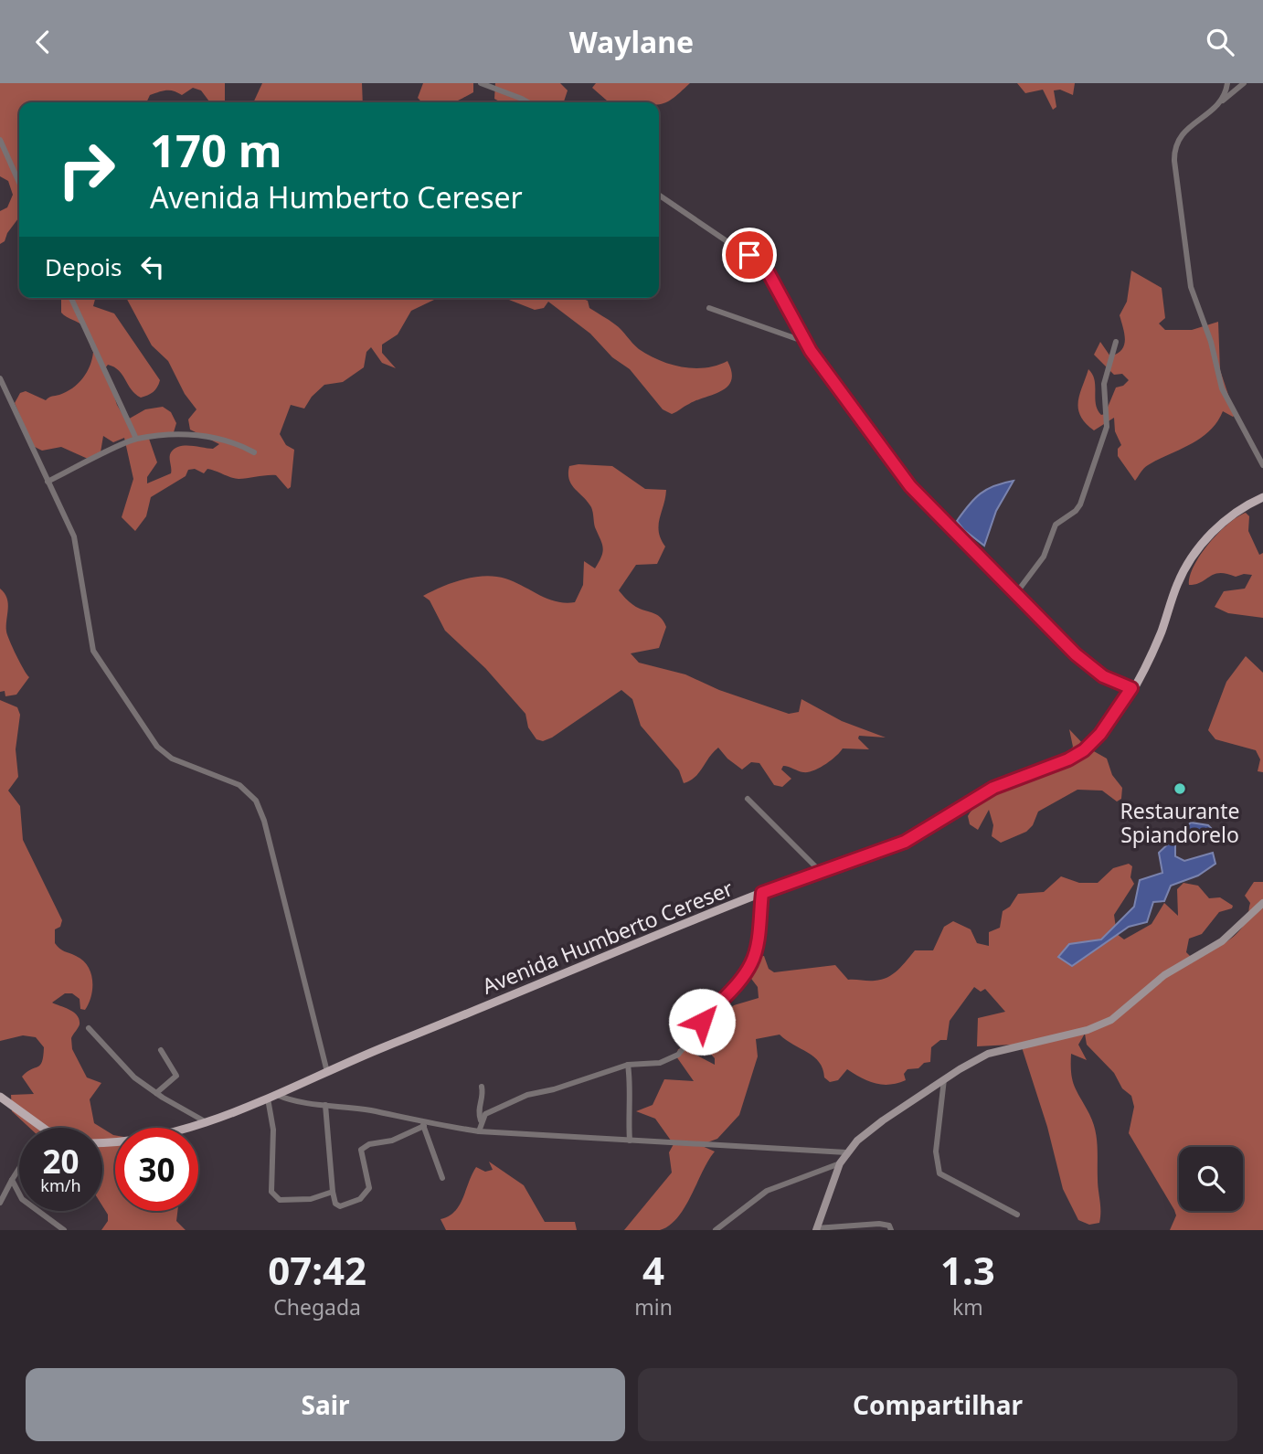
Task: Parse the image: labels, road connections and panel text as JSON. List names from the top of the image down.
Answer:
{
  "streets": {
    "main road": ["Avenida Humberto Cereser"]
  },
  "places": ["Restaurante Spiandorelo"],
  "page": {
    "header": "Waylane",
    "turn": ["170 m", "Avenida Humberto Cereser"],
    "then": "Depois",
    "speed": "20 km/h",
    "limit": "30",
    "eta": [
      "07:42",
      "Chegada",
      "4",
      "min",
      "1.3",
      "km"
    ],
    "buttons": ["Sair", "Compartilhar"]
  }
}
